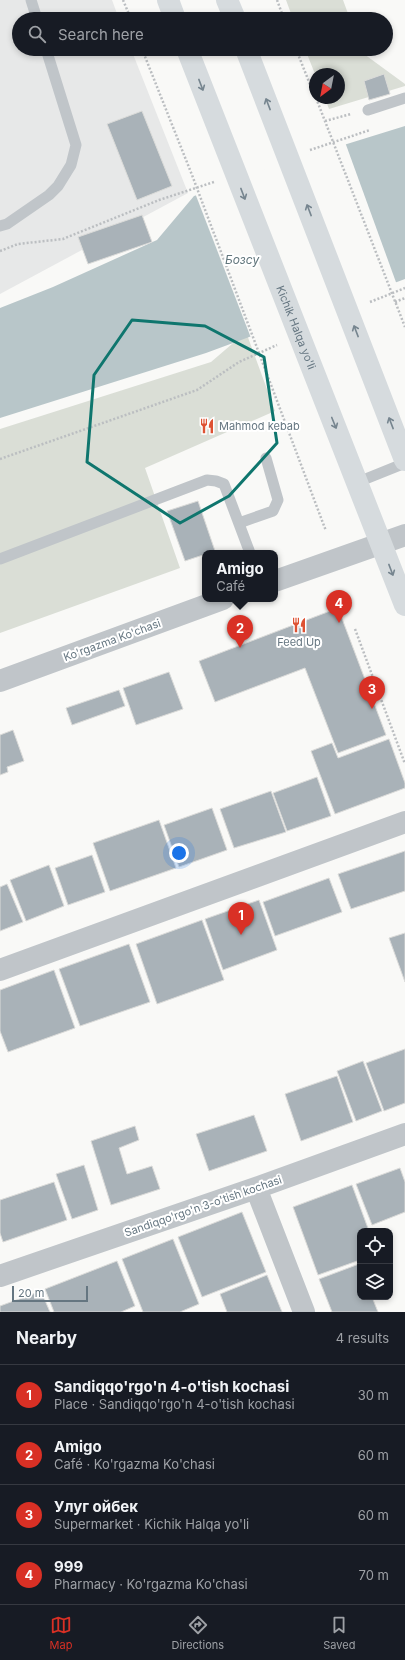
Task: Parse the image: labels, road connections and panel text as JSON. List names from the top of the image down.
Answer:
{
  "streets": {
    "highway": ["Kichik Halqa yo'li"],
    "street": ["Ko'rgazma Ko'chasi", "Sandiqqo'rgo'n 3-o'tish kochasi"]
  },
  "water": ["Бозсу"],
  "places": {
    "restaurant": ["Mahmod kebab", "Feed Up"]
  },
  "scale_bar": "20 m",
  "north": "bottom left",
  "page": {
    "search": "Search here",
    "popup": ["Amigo", "Café"],
    "pins": [
      "4",
      "2",
      "3",
      "1"
    ],
    "scale": "20 m",
    "heading": ["Nearby", "4 results"],
    "list": [
      {
        "mark": "1",
        "name": "Sandiqqo'rgo'n 4-o'tish kochasi",
        "note": "Place · Sandiqqo'rgo'n 4-o'tish kochasi",
        "value": "30 m"
      },
      {
        "mark": "2",
        "name": "Amigo",
        "note": "Café · Ko'rgazma Ko'chasi",
        "value": "60 m"
      },
      {
        "mark": "3",
        "name": "Улуг ойбек",
        "note": "Supermarket · Kichik Halqa yo'li",
        "value": "60 m"
      },
      {
        "mark": "4",
        "name": "999",
        "note": "Pharmacy · Ko'rgazma Ko'chasi",
        "value": "70 m"
      }
    ],
    "nav": ["Map", "Directions", "Saved"]
  }
}
